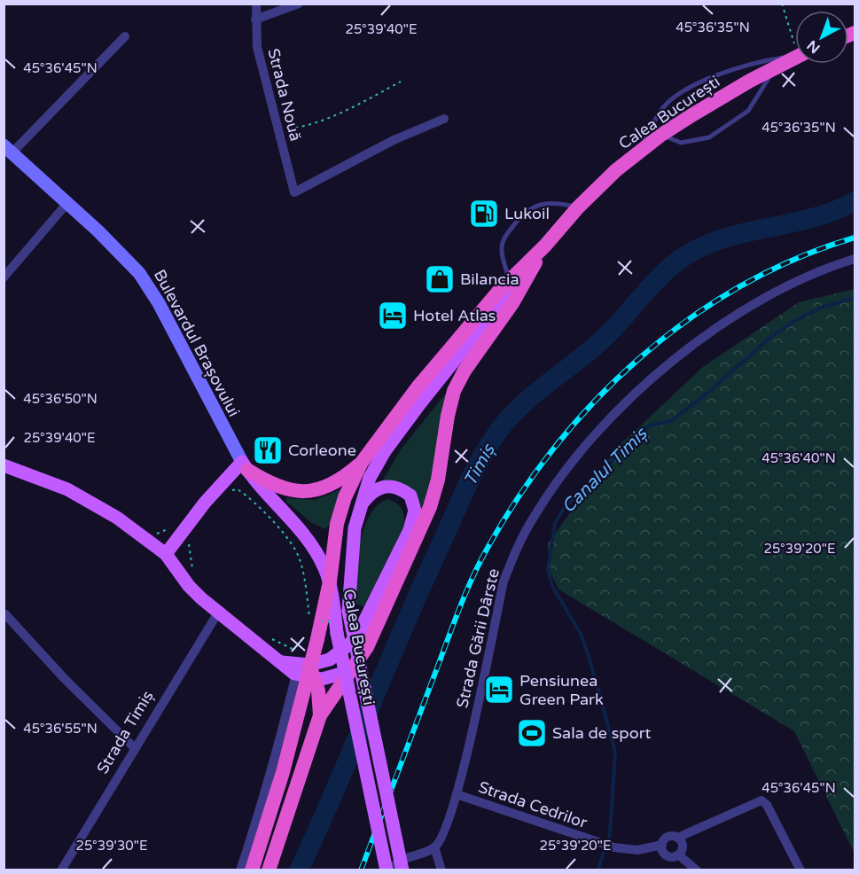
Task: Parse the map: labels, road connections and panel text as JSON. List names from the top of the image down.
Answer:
{
  "streets": {
    "highway": ["Calea București"],
    "main road": ["Bulevardul Brașovului"],
    "street": [
      "Strada Nouă",
      "Strada Gării Dârste",
      "Strada Timiș",
      "Strada Cedrilor"
    ]
  },
  "crossings": [
    ["Calea București", "Bulevardul Brașovului"],
    ["Strada Gării Dârste", "Strada Cedrilor"]
  ],
  "water": ["Timiș", "Canalul Timiș"],
  "places": {
    "fuel station": ["Lukoil"],
    "shop": ["Bilancia"],
    "hotel": ["Hotel Atlas", "Pensiunea Green Park"],
    "restaurant": ["Corleone"],
    "sports": ["Sala de sport"]
  },
  "north": "bottom left",
  "coordinates": [
    "45°36'35\"N",
    "25°39'40\"E",
    "45°36'45\"N",
    "45°36'50\"N",
    "45°36'40\"N",
    "25°39'20\"E",
    "45°36'55\"N",
    "25°39'30\"E"
  ]
}
